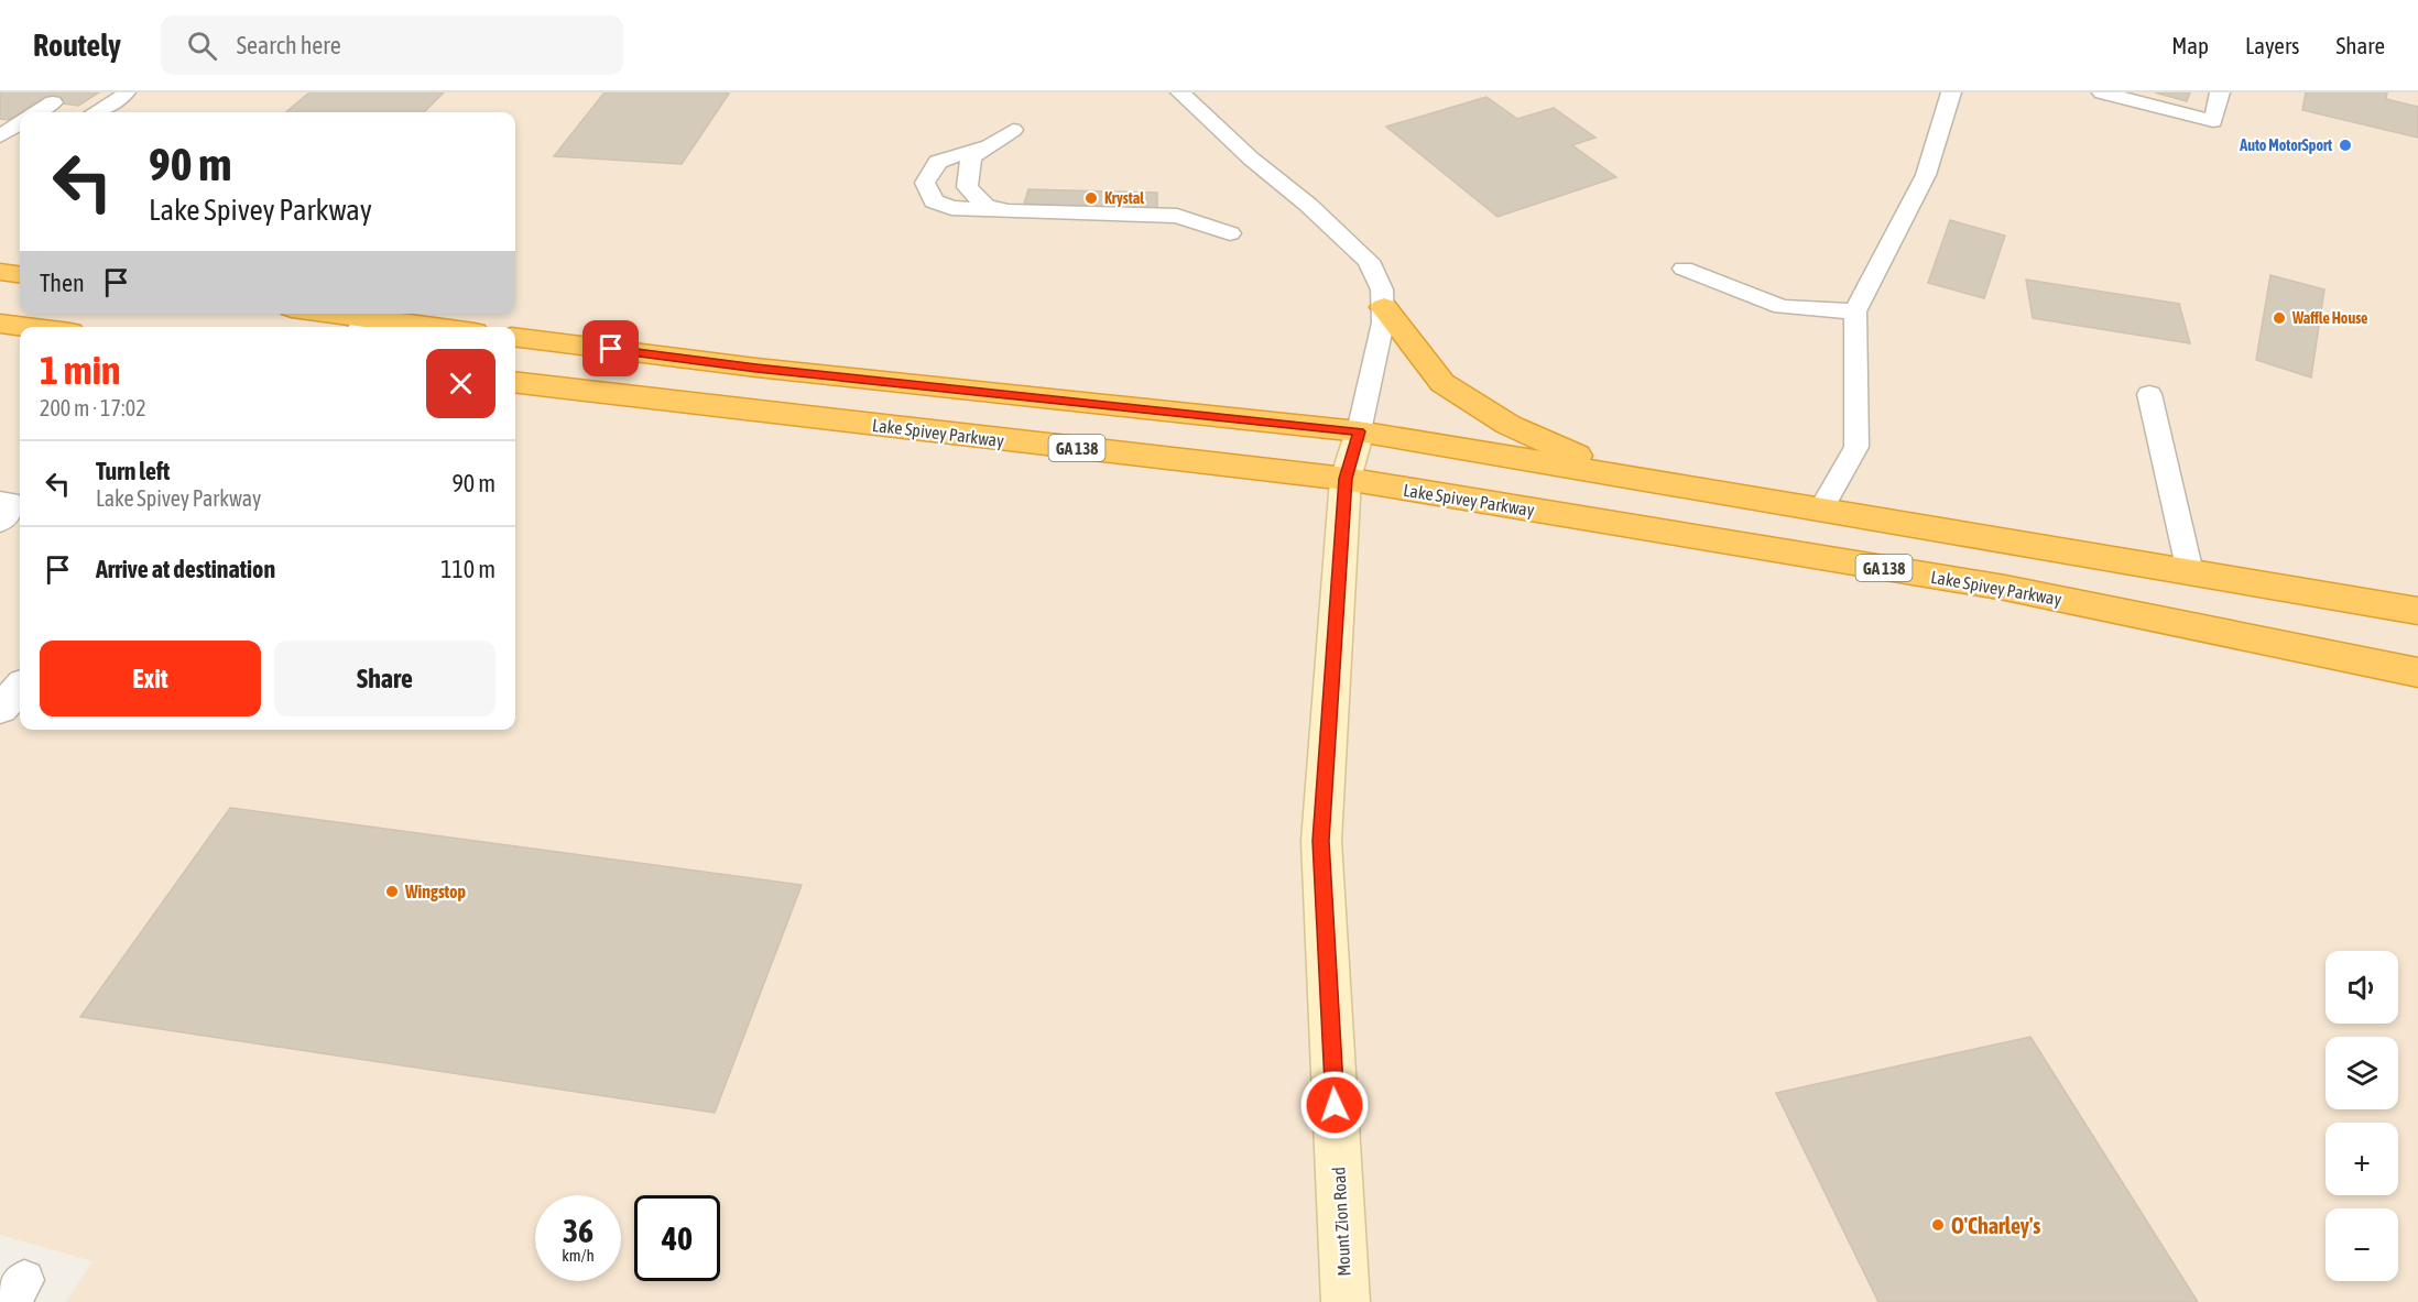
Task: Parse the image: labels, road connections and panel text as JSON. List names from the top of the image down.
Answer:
{
  "streets": {
    "highway": ["Lake Spivey Parkway", "GA 138"],
    "street": ["Mount Zion Road"]
  },
  "crossings": [
    ["Lake Spivey Parkway", "Mount Zion Road"]
  ],
  "places": [
    "Auto MotorSport",
    "Krystal",
    "Waffle House",
    "Wingstop",
    "O'Charley's"
  ],
  "page": {
    "header": "Routely",
    "search": "Search here",
    "nav": ["Map", "Layers", "Share"],
    "turn": ["90 m", "Lake Spivey Parkway"],
    "then": "Then",
    "heading": ["1 min", "200 m · 17:02"],
    "list": [
      {
        "name": "Turn left",
        "note": "Lake Spivey Parkway",
        "value": "90 m"
      },
      {
        "name": "Arrive at destination",
        "value": "110 m"
      }
    ],
    "buttons": ["Exit", "Share"],
    "map_buttons": ["+", "−"],
    "speed": "36 km/h",
    "limit": "40"
  }
}
